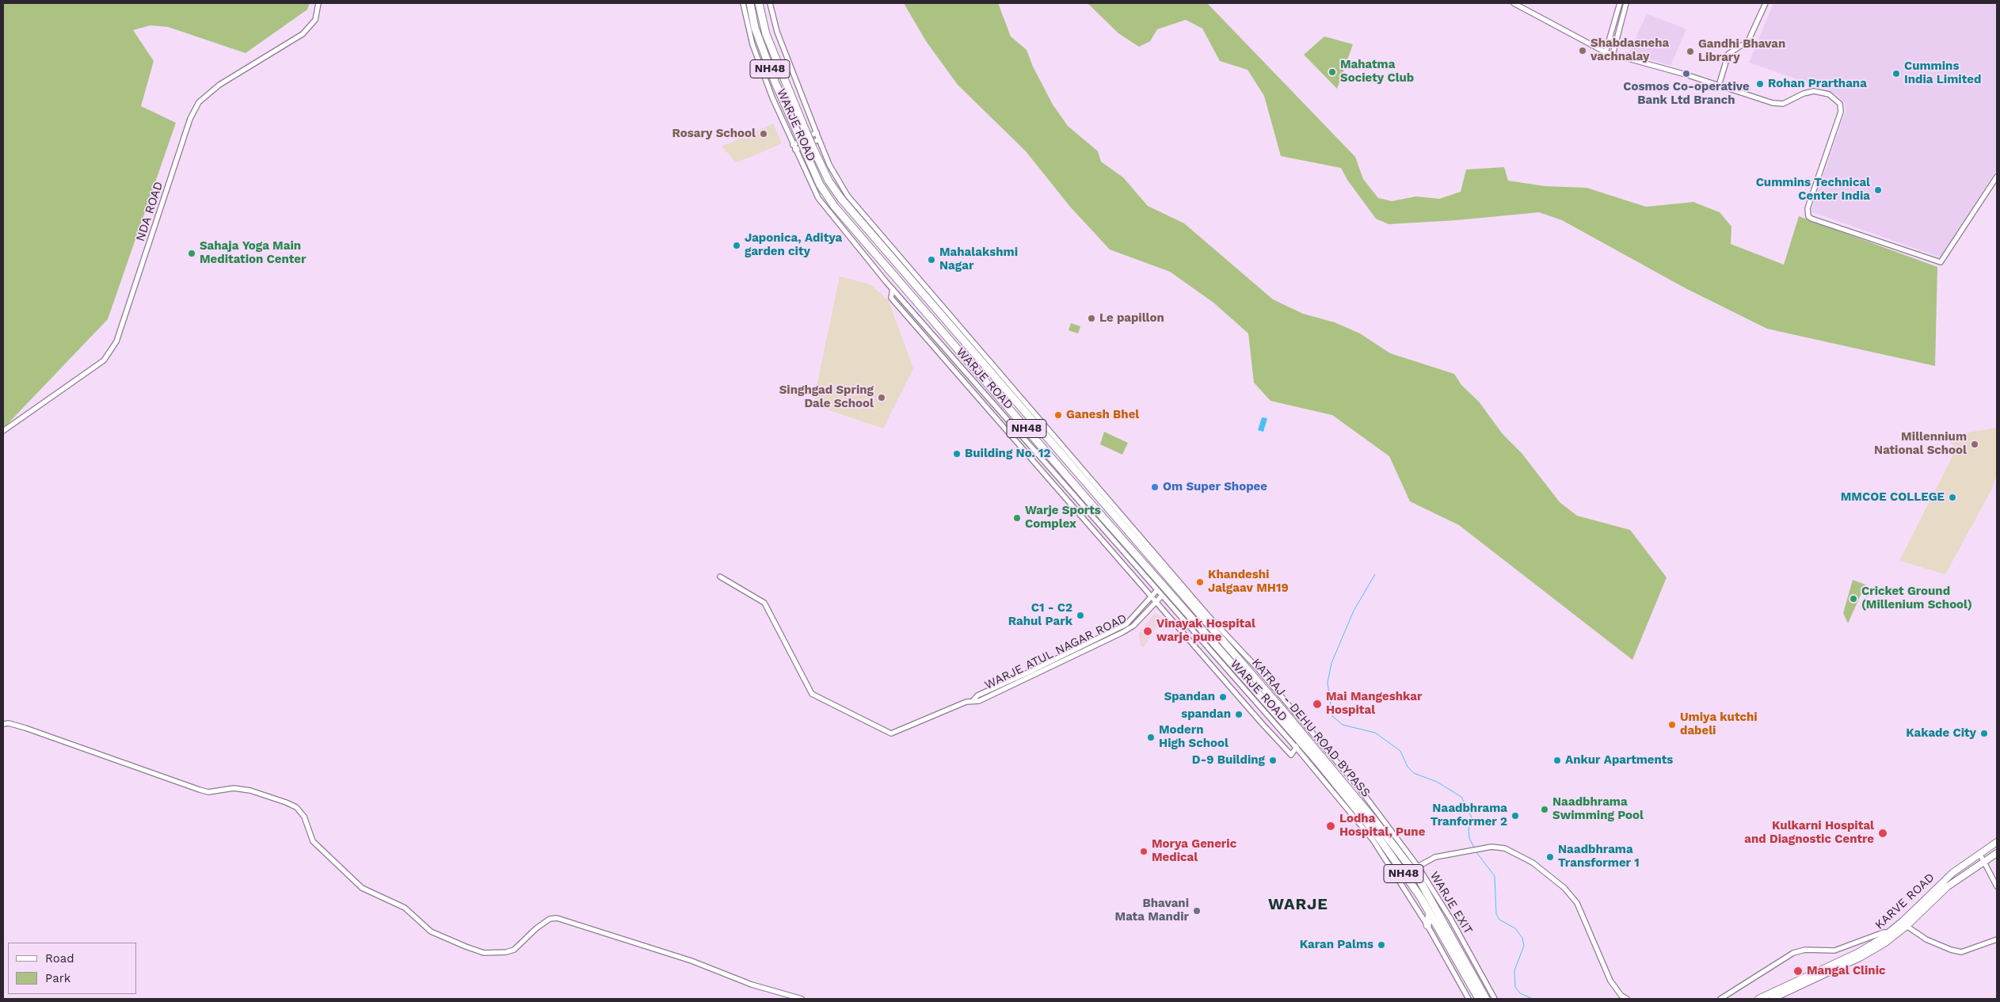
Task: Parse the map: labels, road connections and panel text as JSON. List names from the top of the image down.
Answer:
{
  "streets": {
    "highway": ["NH48", "KATRAJ - DEHU ROAD BYPASS"],
    "main road": ["KARVE ROAD"],
    "street": [
      "WARJE ROAD",
      "NDA ROAD",
      "WARJE ATUL NAGAR ROAD",
      "WARJE EXIT"
    ]
  },
  "crossings": [
    ["WARJE ROAD", "WARJE ATUL NAGAR ROAD"],
    ["WARJE ROAD", "WARJE EXIT"]
  ],
  "districts": ["WARJE"],
  "places": [
    "Shabdasneha vachnalay",
    "Gandhi Bhavan Library",
    "Mahatma Society Club",
    "Cosmos Co-operative Bank Ltd Branch",
    "Cummins India Limited",
    "Rohan Prarthana",
    "Rosary School",
    "Cummins Technical Center India",
    "Japonica, Aditya garden city",
    "Sahaja Yoga Main Meditation Center",
    "Mahalakshmi Nagar",
    "Le papillon",
    "Singhgad Spring Dale School",
    "Ganesh Bhel",
    "Millennium National School",
    "Building No. 12",
    "Om Super Shopee",
    "MMCOE COLLEGE",
    "Warje Sports Complex",
    "Khandeshi Jalgaav MH19",
    "Cricket Ground (Millenium School)",
    "C1 - C2 Rahul Park",
    "Vinayak Hospital warje pune",
    "Spandan",
    "Mai Mangeshkar Hospital",
    "spandan",
    "Umiya kutchi dabeli",
    "Kakade City",
    "Modern High School",
    "D-9 Building",
    "Ankur Apartments",
    "Naadbhrama Swimming Pool",
    "Naadbhrama Tranformer 2",
    "Lodha Hospital, Pune",
    "Kulkarni Hospital and Diagnostic Centre",
    "Morya Generic Medical",
    "Naadbhrama Transformer 1",
    "Bhavani Mata Mandir",
    "Karan Palms",
    "Mangal Clinic"
  ],
  "legend": ["Road", "Park"]
}
